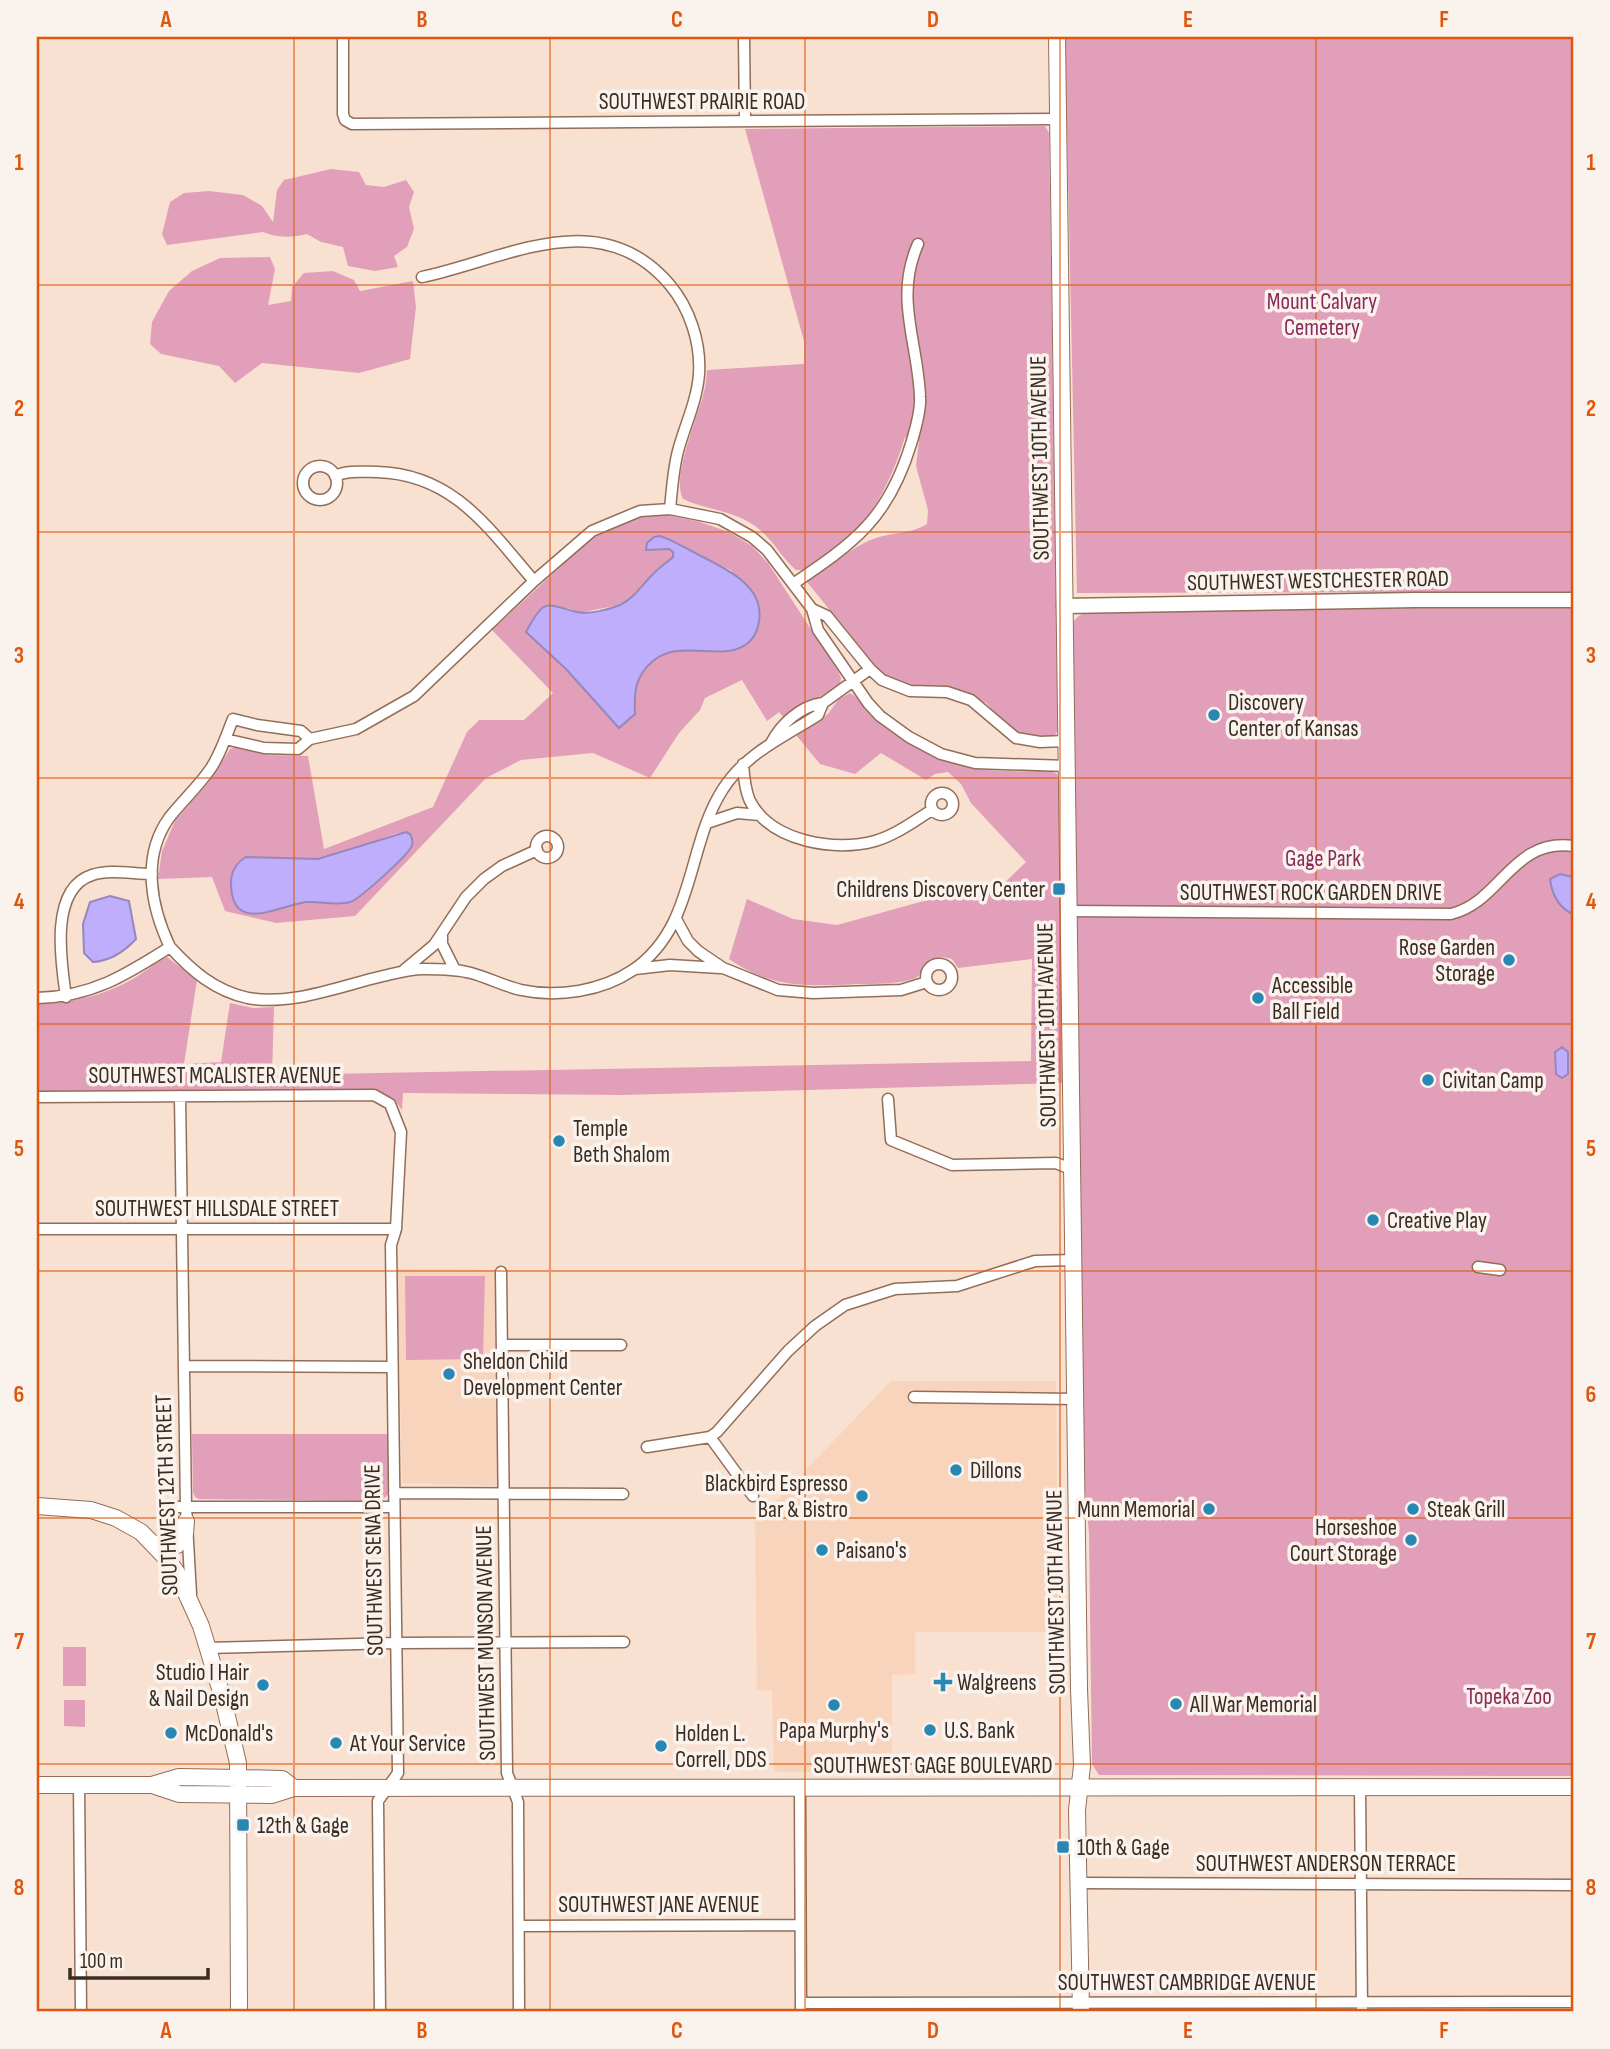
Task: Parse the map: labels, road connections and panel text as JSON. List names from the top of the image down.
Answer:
{
  "streets": {
    "main road": ["SOUTHWEST 10TH AVENUE", "SOUTHWEST 12TH STREET", "SOUTHWEST GAGE BOULEVARD"],
    "street": [
      "SOUTHWEST PRAIRIE ROAD",
      "SOUTHWEST WESTCHESTER ROAD",
      "SOUTHWEST ROCK GARDEN DRIVE",
      "SOUTHWEST MCALISTER AVENUE",
      "SOUTHWEST HILLSDALE STREET",
      "SOUTHWEST SENA DRIVE",
      "SOUTHWEST MUNSON AVENUE",
      "SOUTHWEST ANDERSON TERRACE",
      "SOUTHWEST JANE AVENUE",
      "SOUTHWEST CAMBRIDGE AVENUE"
    ]
  },
  "crossings": [
    ["SOUTHWEST PRAIRIE ROAD", "SOUTHWEST 10TH AVENUE"],
    ["SOUTHWEST 10TH AVENUE", "SOUTHWEST WESTCHESTER ROAD"],
    ["SOUTHWEST 10TH AVENUE", "SOUTHWEST ROCK GARDEN DRIVE"],
    ["SOUTHWEST 10TH AVENUE", "SOUTHWEST GAGE BOULEVARD"],
    ["SOUTHWEST 10TH AVENUE", "SOUTHWEST ANDERSON TERRACE"],
    ["SOUTHWEST 10TH AVENUE", "SOUTHWEST CAMBRIDGE AVENUE"],
    ["SOUTHWEST MCALISTER AVENUE", "SOUTHWEST 12TH STREET"],
    ["SOUTHWEST MCALISTER AVENUE", "SOUTHWEST SENA DRIVE"],
    ["SOUTHWEST HILLSDALE STREET", "SOUTHWEST 12TH STREET"],
    ["SOUTHWEST HILLSDALE STREET", "SOUTHWEST SENA DRIVE"],
    ["SOUTHWEST 12TH STREET", "SOUTHWEST GAGE BOULEVARD"],
    ["SOUTHWEST SENA DRIVE", "SOUTHWEST GAGE BOULEVARD"],
    ["SOUTHWEST MUNSON AVENUE", "SOUTHWEST GAGE BOULEVARD"],
    ["SOUTHWEST MUNSON AVENUE", "SOUTHWEST JANE AVENUE"]
  ],
  "parks": ["Mount Calvary Cemetery", "Gage Park", "Topeka Zoo"],
  "places": {
    "other": [
      "Discovery Center of Kansas",
      "Rose Garden Storage",
      "Accessible Ball Field",
      "Civitan Camp",
      "Temple Beth Shalom",
      "Creative Play",
      "Sheldon Child Development Center",
      "Dillons",
      "Blackbird Espresso Bar & Bistro",
      "Munn Memorial",
      "Steak Grill",
      "Horseshoe Court Storage",
      "Paisano's",
      "Studio I Hair & Nail Design",
      "All War Memorial",
      "Papa Murphy's",
      "U.S. Bank",
      "McDonald's",
      "At Your Service",
      "Holden L. Correll, DDS"
    ],
    "transit": ["Childrens Discovery Center", "12th & Gage", "10th & Gage"],
    "health": ["Walgreens"]
  },
  "scale_bar": "100 m",
  "grid": {
    "columns": [
      "A",
      "B",
      "C",
      "D",
      "E",
      "F"
    ],
    "rows": [
      "1",
      "2",
      "3",
      "4",
      "5",
      "6",
      "7",
      "8"
    ]
  }
}
